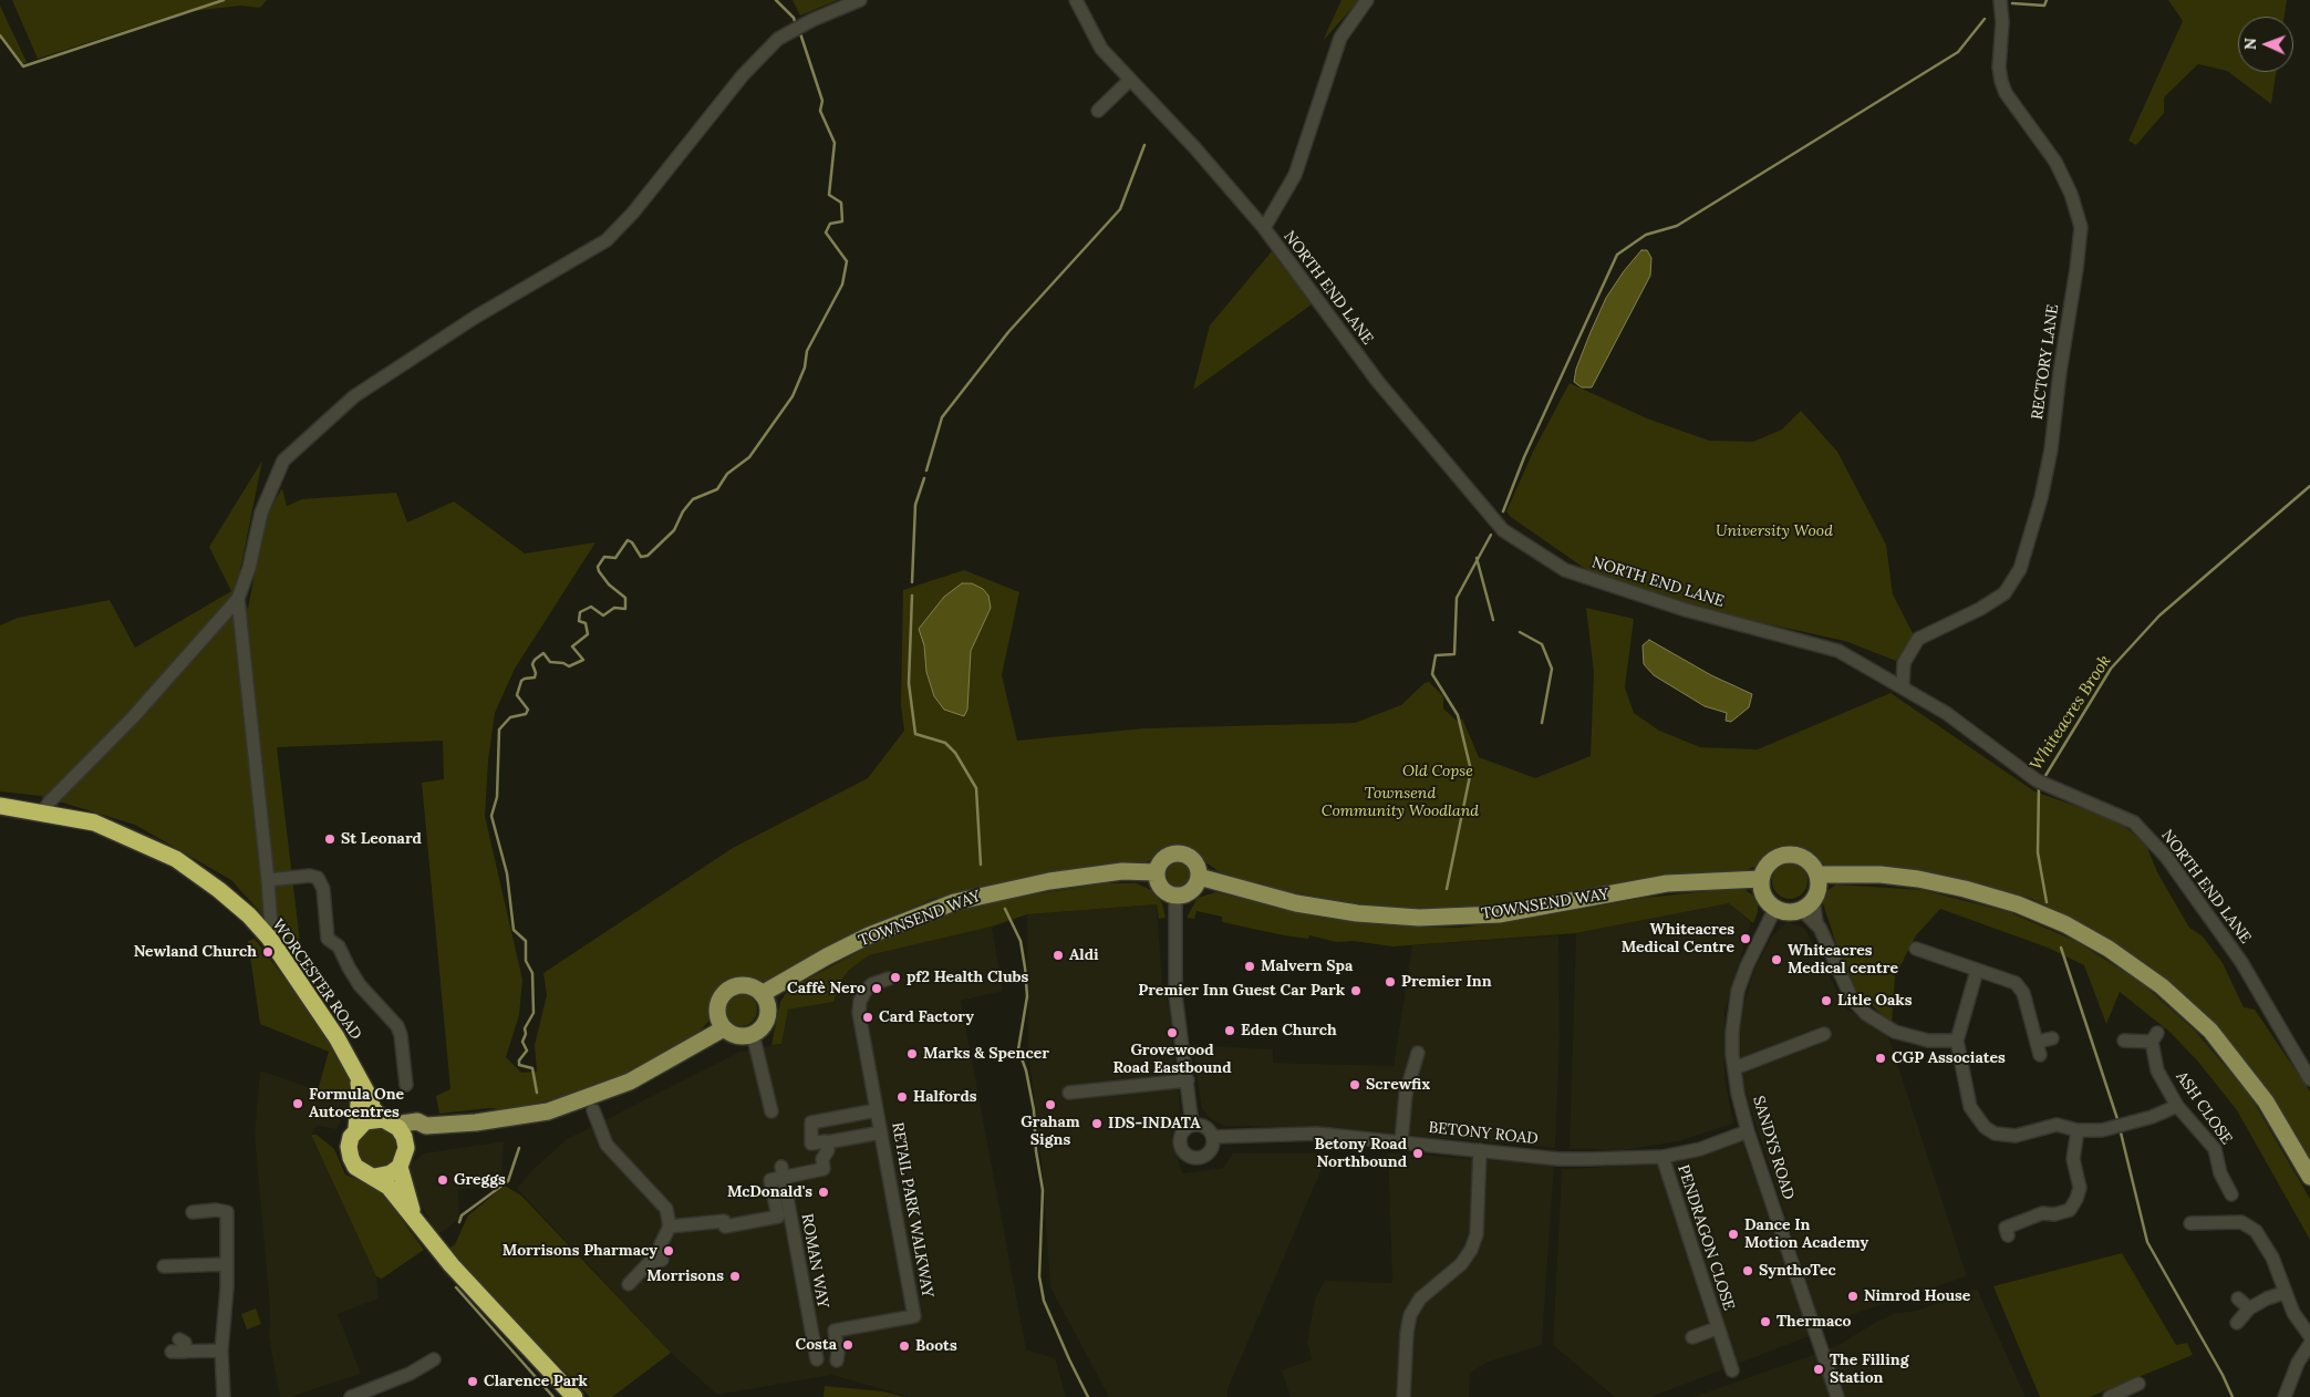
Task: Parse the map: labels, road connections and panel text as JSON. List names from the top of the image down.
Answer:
{
  "streets": {
    "highway": ["WORCESTER ROAD"],
    "main road": ["TOWNSEND WAY"],
    "street": [
      "NORTH END LANE",
      "RECTORY LANE",
      "ASH CLOSE",
      "BETONY ROAD",
      "SANDYS ROAD",
      "RETAIL PARK WALKWAY",
      "PENDRAGON CLOSE",
      "ROMAN WAY"
    ]
  },
  "crossings": [
    ["NORTH END LANE", "RECTORY LANE"],
    ["TOWNSEND WAY", "SANDYS ROAD"],
    ["BETONY ROAD", "SANDYS ROAD"],
    ["BETONY ROAD", "PENDRAGON CLOSE"]
  ],
  "water": ["Whiteacres Brook"],
  "parks": ["University Wood", "Old Copse", "Townsend Community Woodland"],
  "places": [
    "St Leonard",
    "Whiteacres Medical Centre",
    "Newland Church",
    "Aldi",
    "Whiteacres Medical centre",
    "Malvern Spa",
    "pf2 Health Clubs",
    "Premier Inn",
    "Caffè Nero",
    "Premier Inn Guest Car Park",
    "Litle Oaks",
    "Card Factory",
    "Eden Church",
    "Grovewood Road Eastbound",
    "Marks & Spencer",
    "CGP Associates",
    "Screwfix",
    "Halfords",
    "Formula One Autocentres",
    "Graham Signs",
    "IDS-INDATA",
    "Betony Road Northbound",
    "Greggs",
    "McDonald's",
    "Dance In Motion Academy",
    "Morrisons Pharmacy",
    "SynthoTec",
    "Morrisons",
    "Nimrod House",
    "Thermaco",
    "Costa",
    "Boots",
    "The Filling Station",
    "Clarence Park"
  ],
  "north": "left"
}
